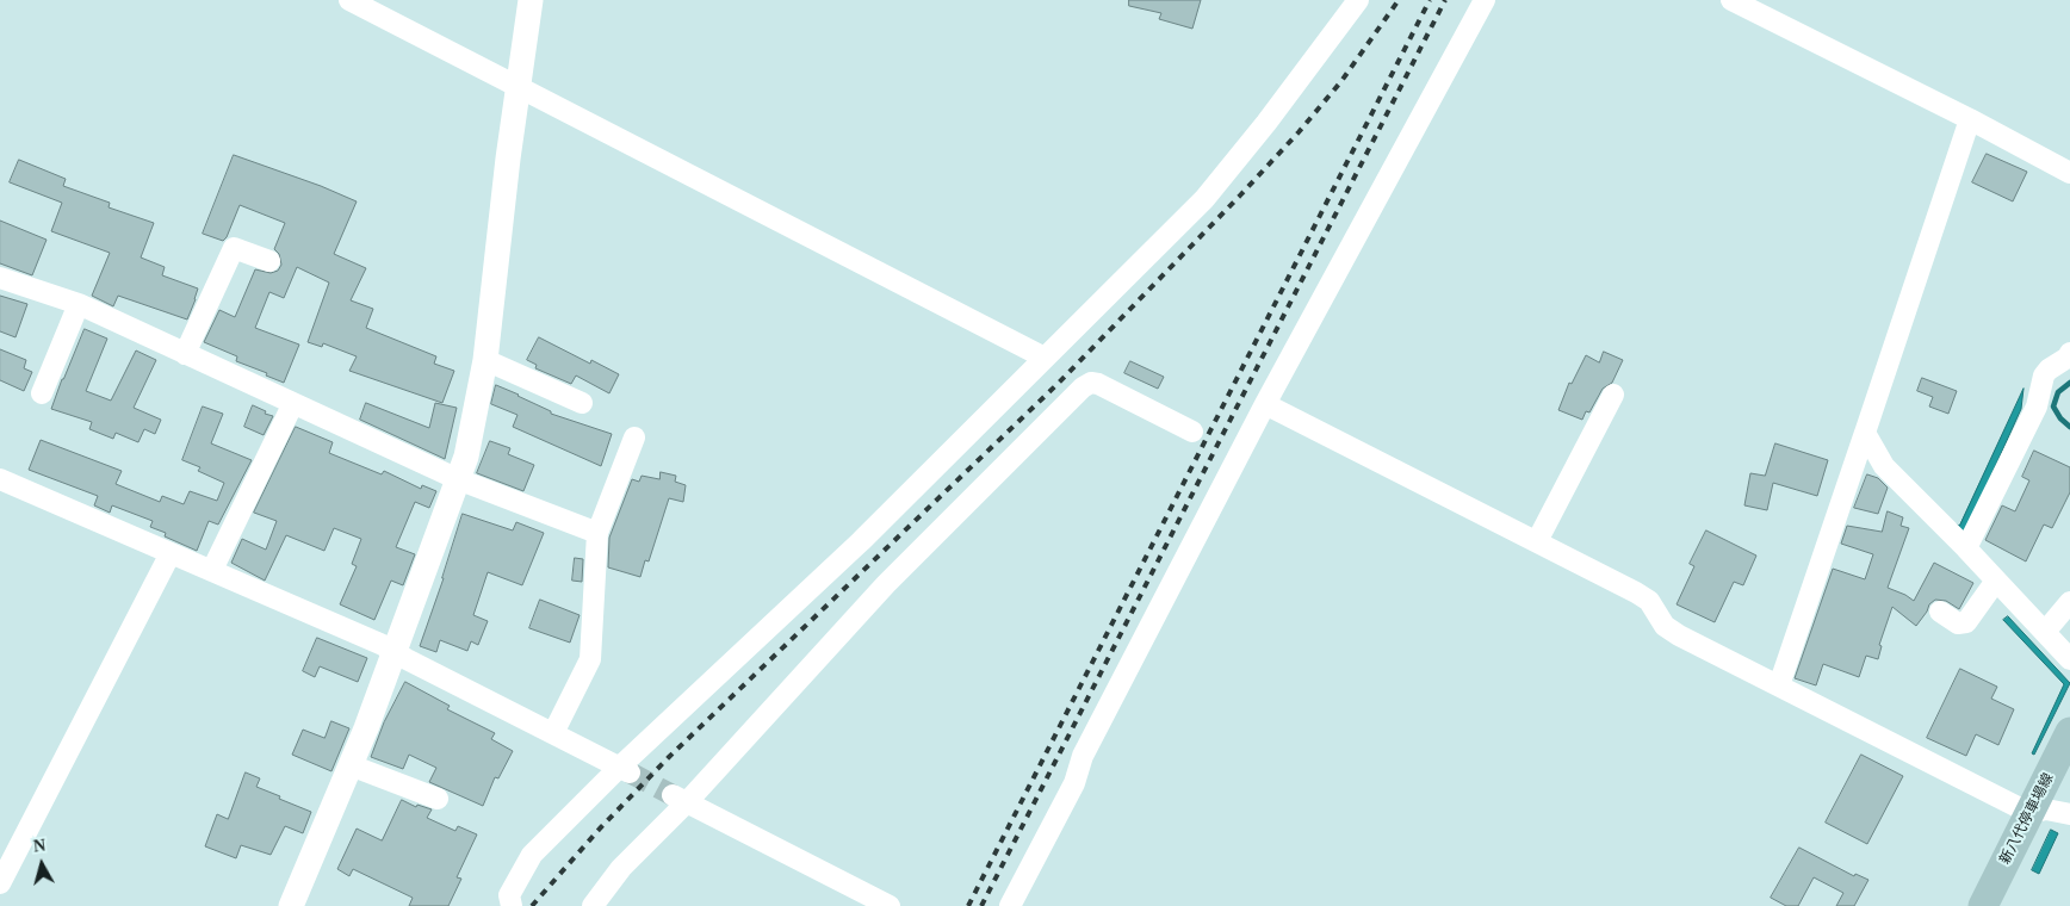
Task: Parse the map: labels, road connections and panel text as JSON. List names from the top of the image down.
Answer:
{
  "streets": {
    "main road": ["新八代停車場線"]
  },
  "north": "top"
}
